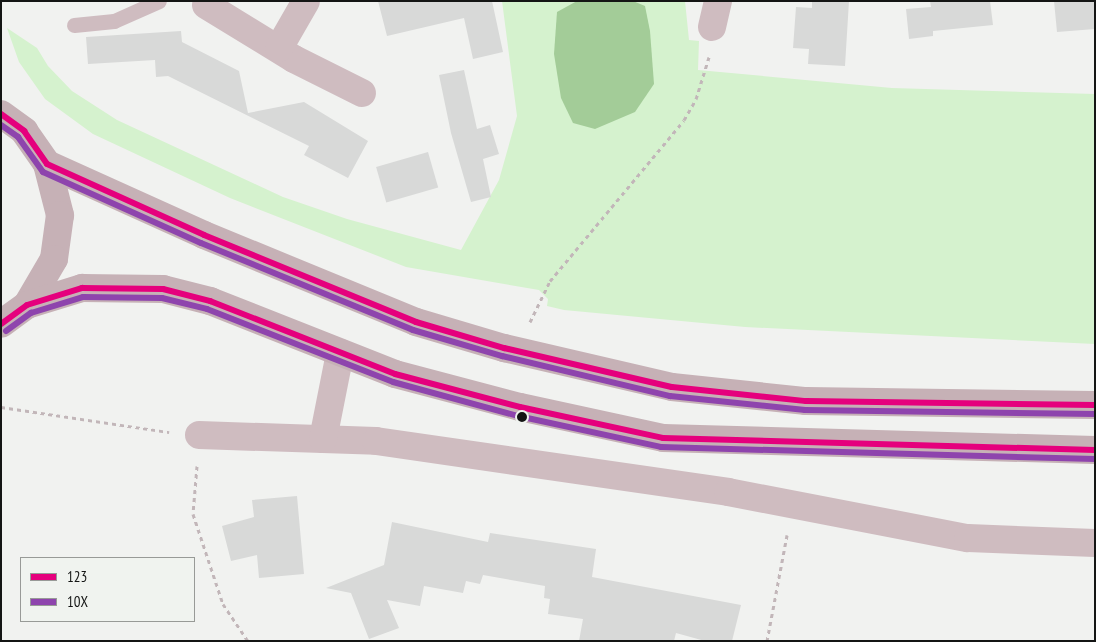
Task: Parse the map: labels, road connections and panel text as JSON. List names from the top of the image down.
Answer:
{
  "lines": ["transit line 123", "transit line 10X"],
  "legend": ["123", "10X"]
}
